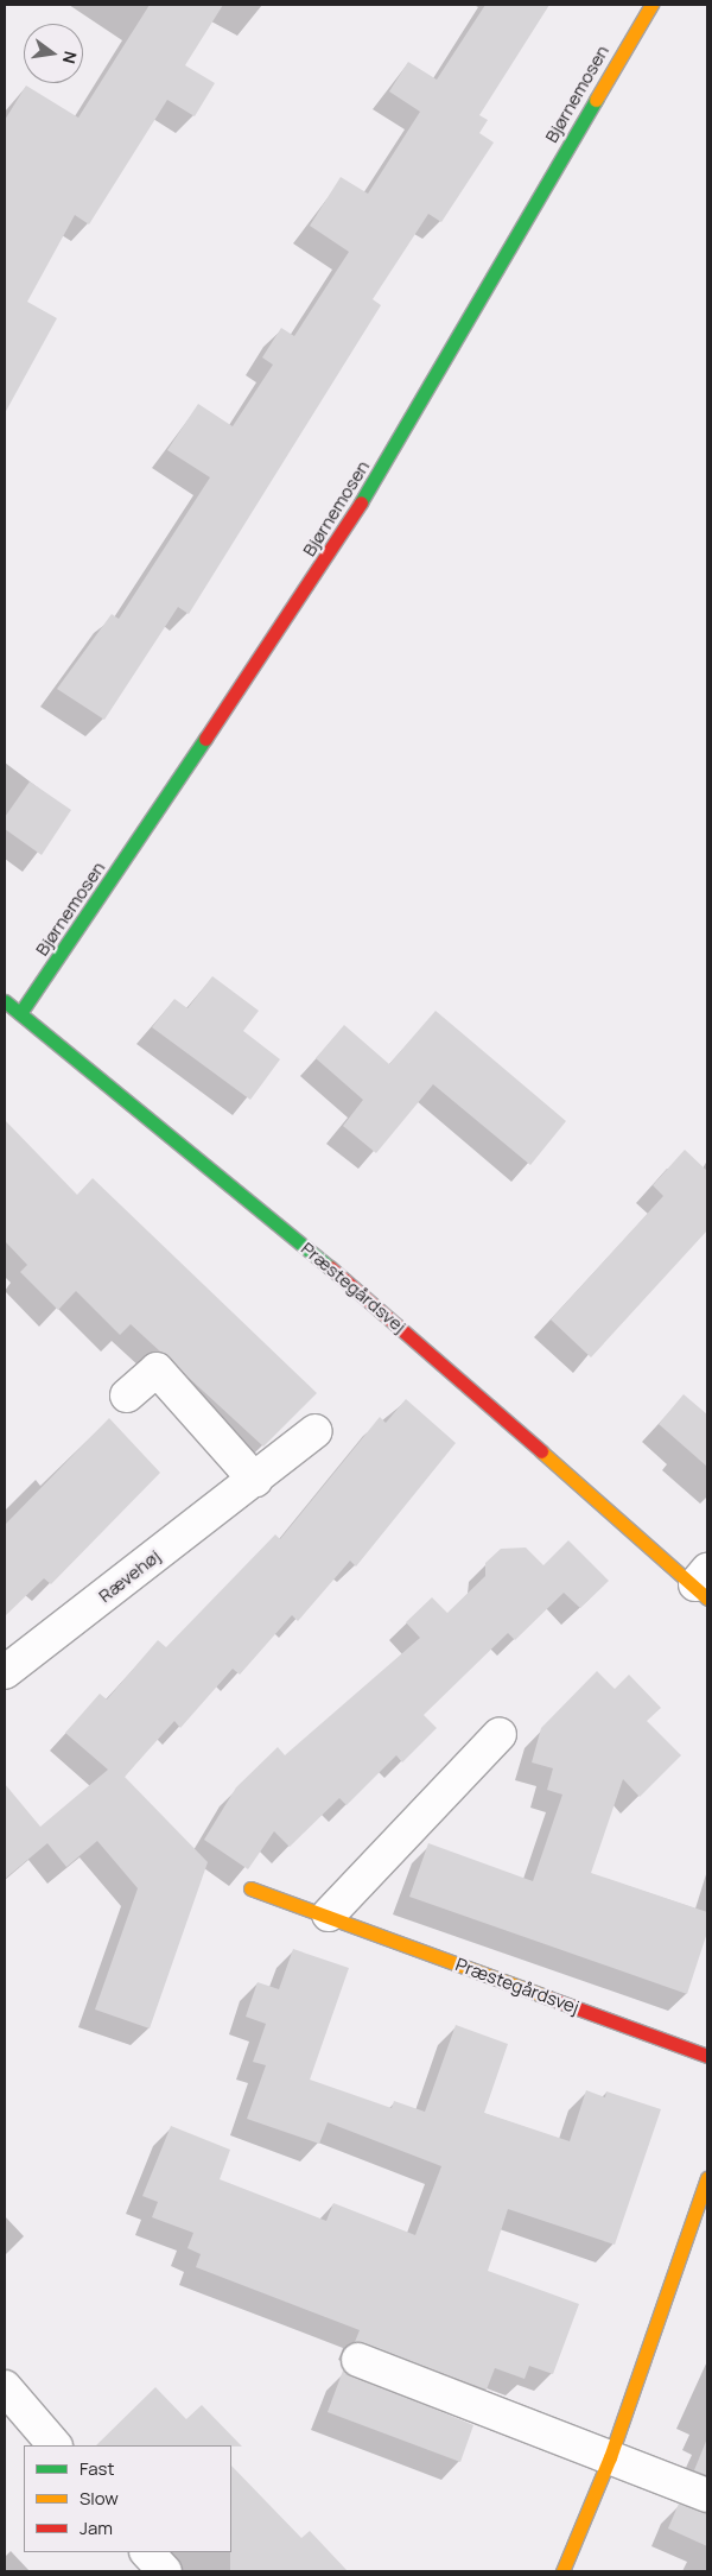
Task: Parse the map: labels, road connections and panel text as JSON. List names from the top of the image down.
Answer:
{
  "streets": {
    "street": ["Bjørnemosen", "Præstegårdsvej", "Rævehøj"]
  },
  "crossings": [
    ["Bjørnemosen", "Præstegårdsvej"]
  ],
  "legend": ["Fast", "Slow", "Jam"],
  "north": "right"
}
